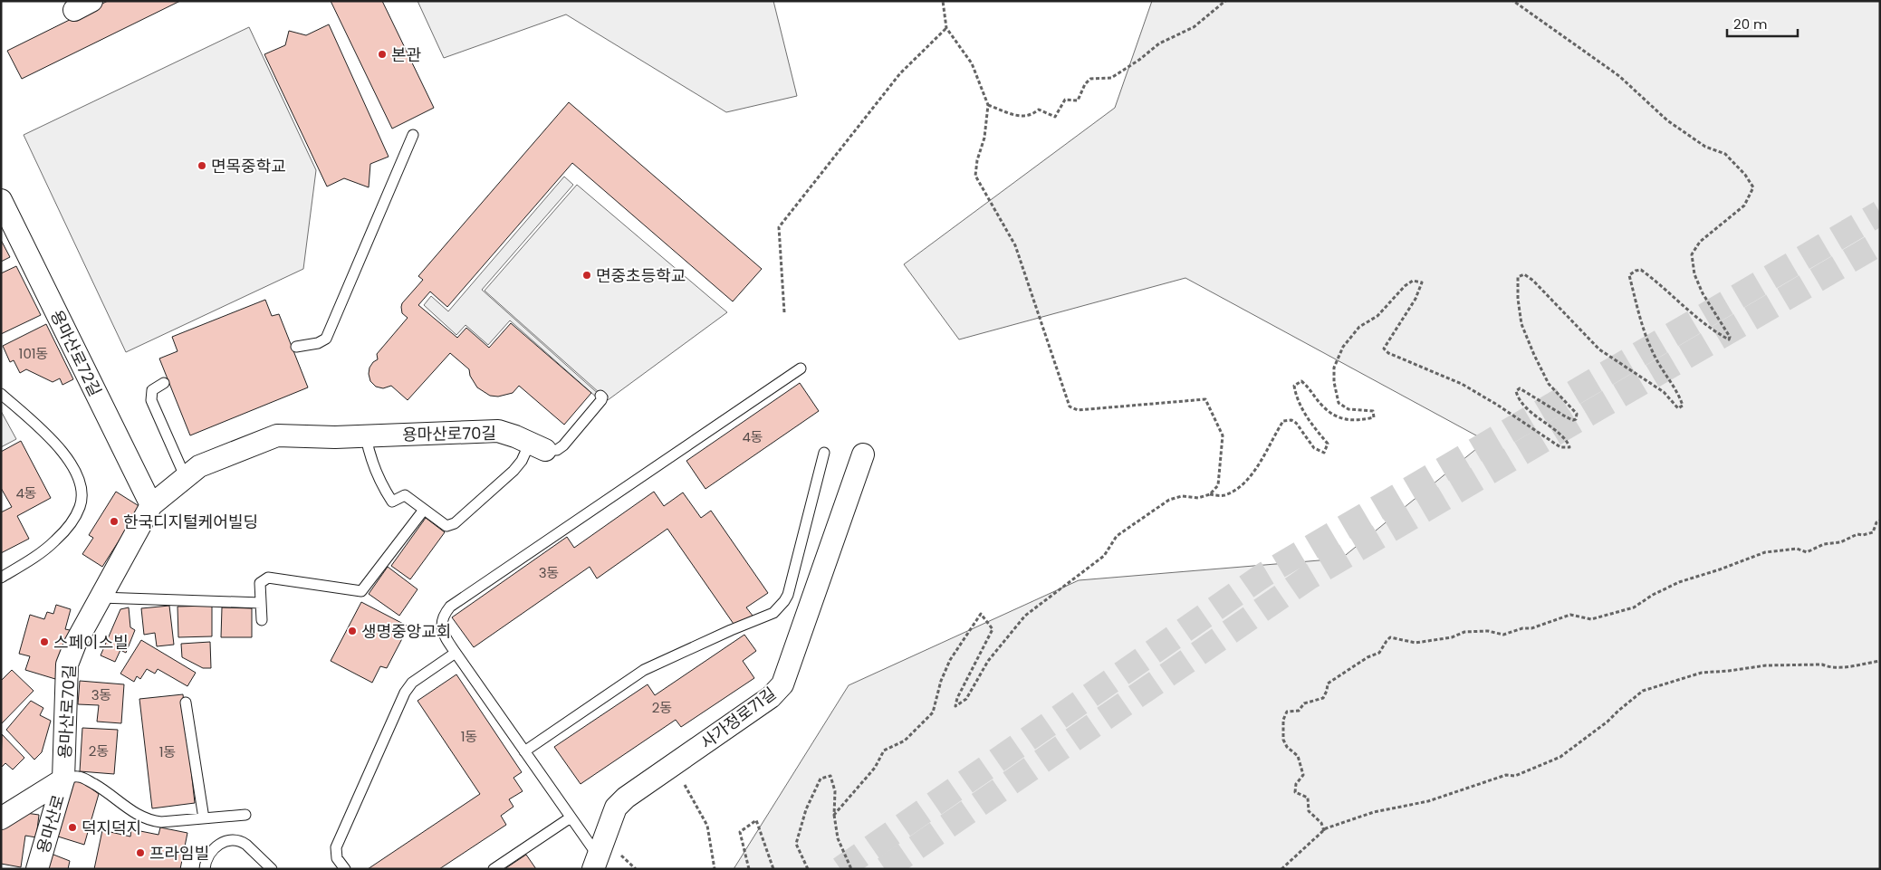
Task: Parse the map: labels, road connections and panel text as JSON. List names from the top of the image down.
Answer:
{
  "streets": {
    "street": [
      "용마산로72길",
      "용마산로70길",
      "사가정로71길",
      "용마산로"
    ]
  },
  "crossings": [
    ["용마산로72길", "용마산로70길"],
    ["용마산로70길", "용마산로"]
  ],
  "places": [
    "본관",
    "면목중학교",
    "면중초등학교",
    "한국디지털케어빌딩",
    "생명중앙교회",
    "스페이스빌",
    "덕지덕지",
    "프라임빌"
  ],
  "house_numbers": [
    "101동",
    "4동",
    "4동",
    "3동",
    "3동",
    "2동",
    "1동",
    "2동",
    "1동"
  ],
  "scale_bar": "20 m"
}
